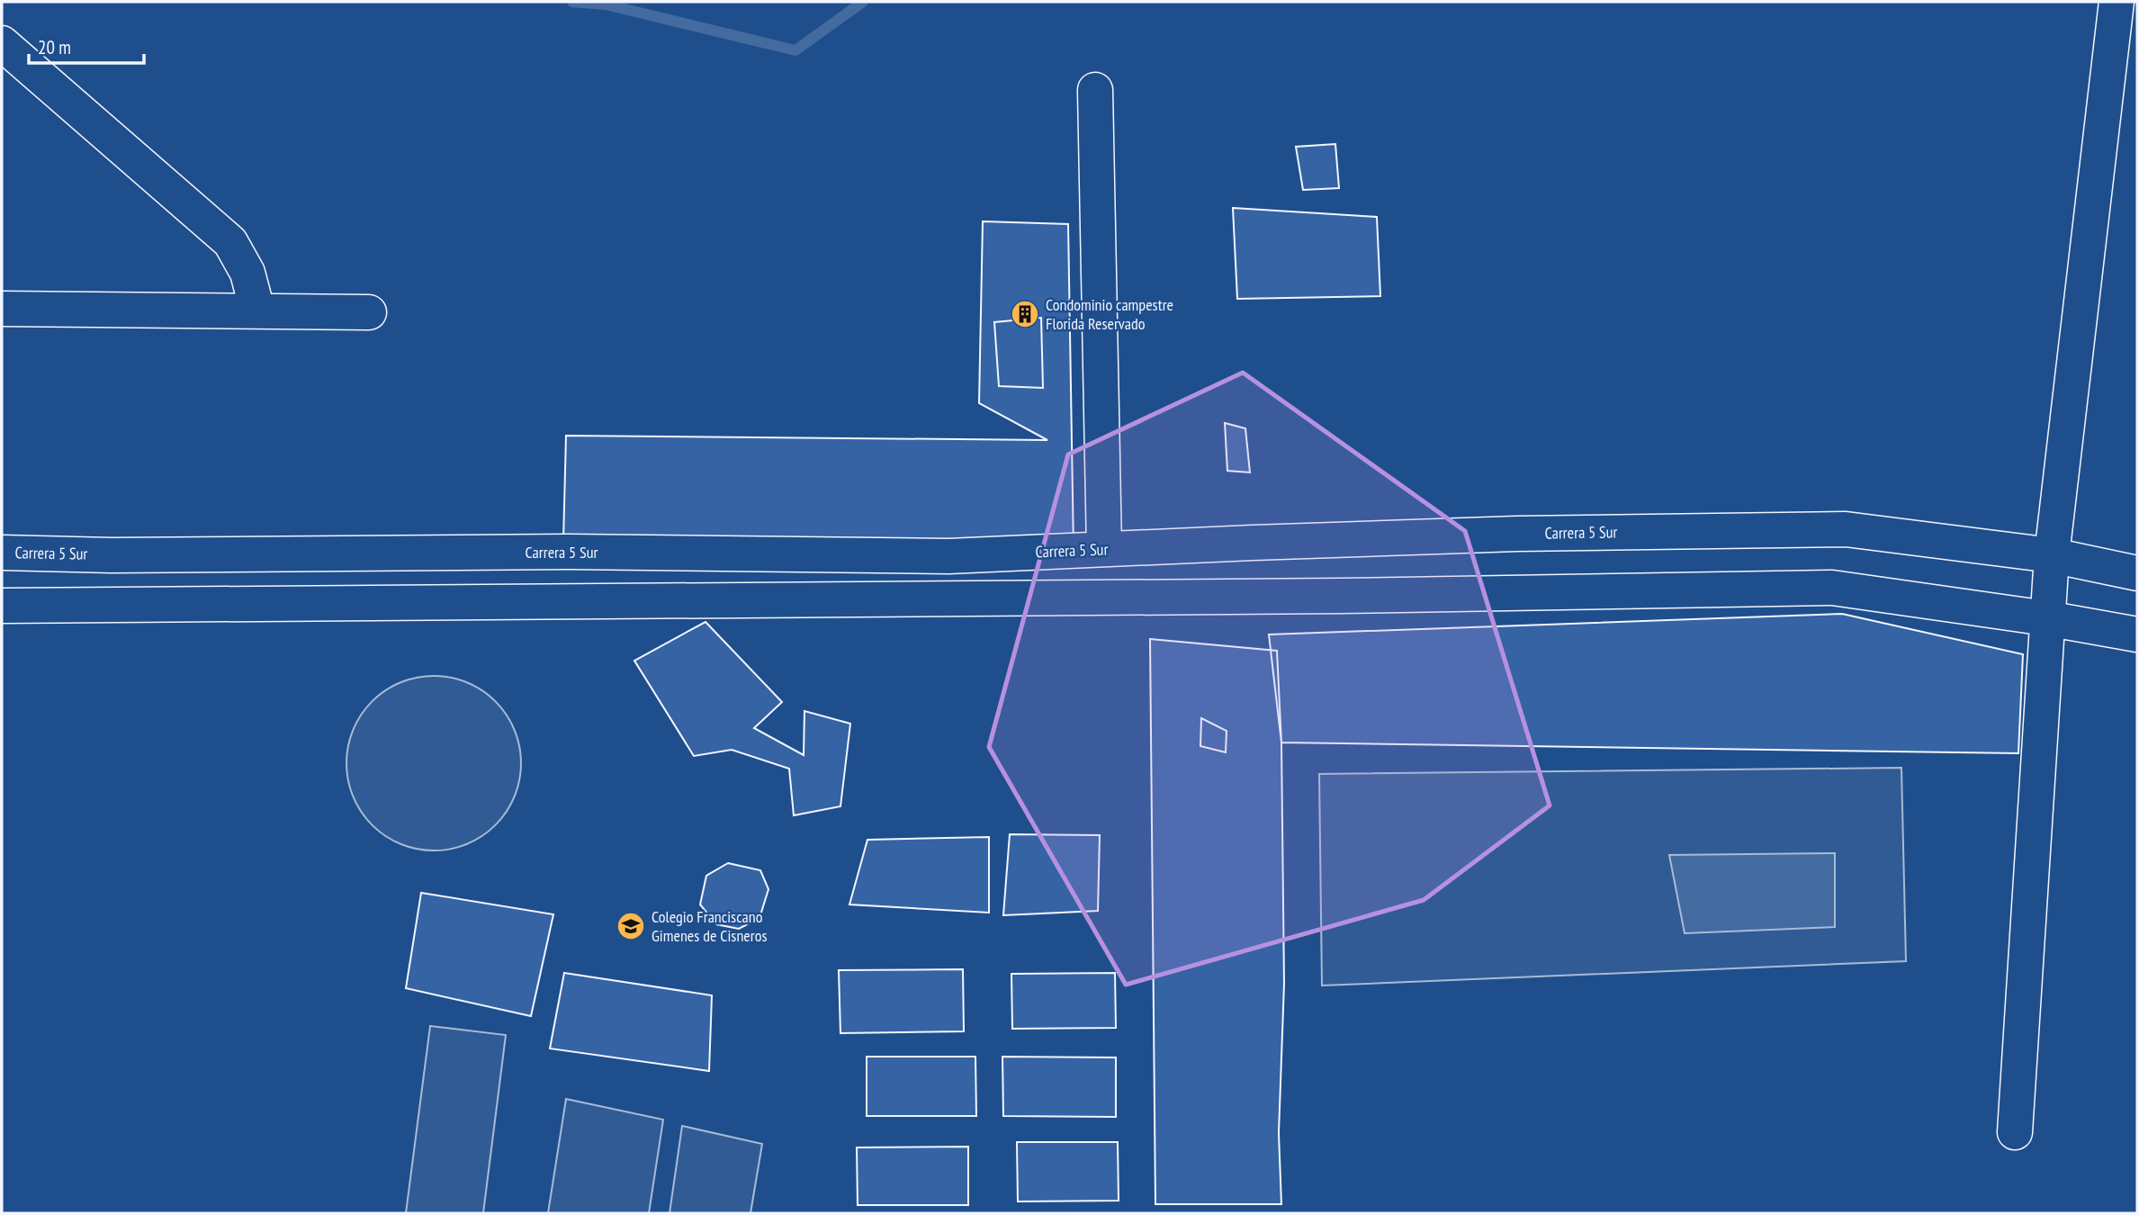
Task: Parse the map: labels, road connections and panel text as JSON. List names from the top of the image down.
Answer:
{
  "streets": {
    "street": ["Carrera 5 Sur"]
  },
  "places": {
    "building": ["Condominio campestre Florida Reservado"],
    "school or university": ["Colegio Franciscano Gimenes de Cisneros"]
  },
  "scale_bar": "20 m"
}
